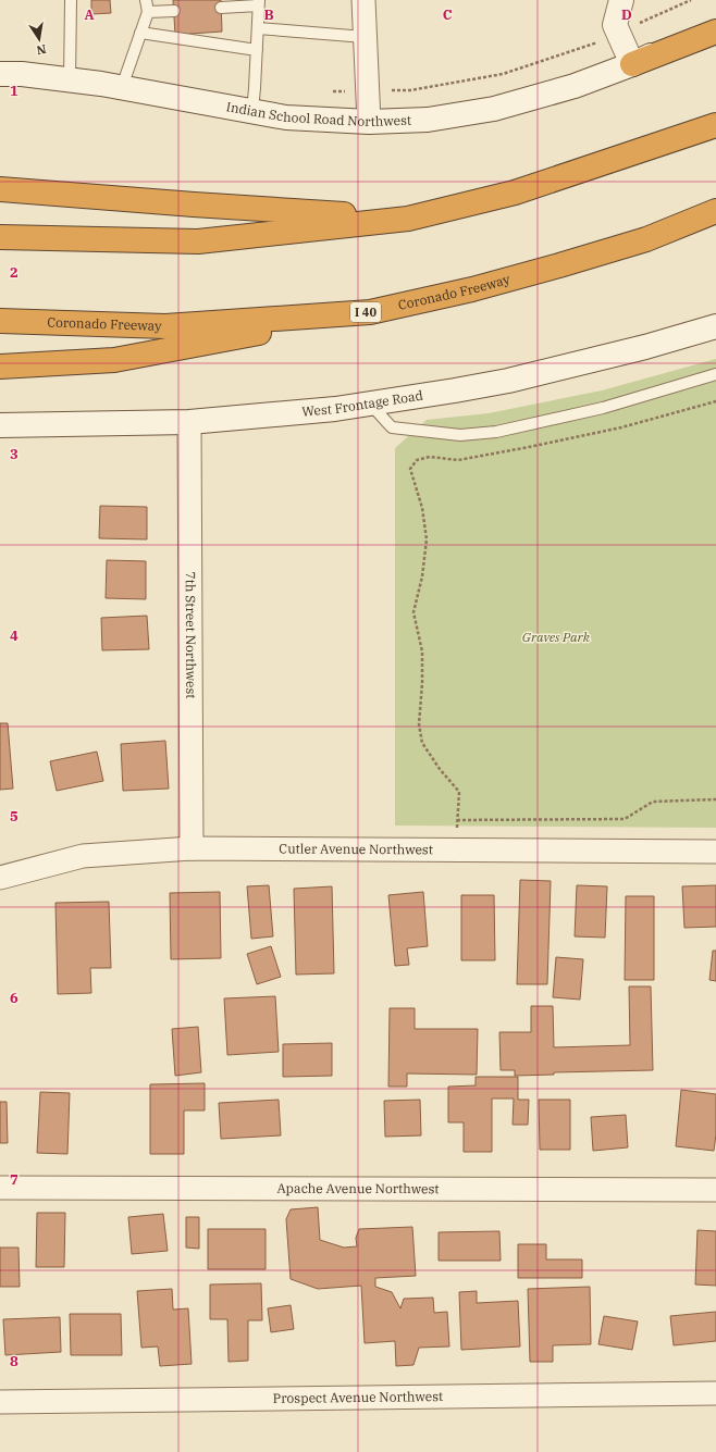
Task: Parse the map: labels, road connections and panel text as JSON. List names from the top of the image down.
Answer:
{
  "streets": {
    "highway": ["Coronado Freeway", "I 40"],
    "main road": ["Indian School Road Northwest", "West Frontage Road"],
    "street": [
      "7th Street Northwest",
      "Cutler Avenue Northwest",
      "Apache Avenue Northwest",
      "Prospect Avenue Northwest"
    ]
  },
  "crossings": [
    ["West Frontage Road", "7th Street Northwest"],
    ["7th Street Northwest", "Cutler Avenue Northwest"]
  ],
  "parks": ["Graves Park"],
  "north": "bottom",
  "grid": {
    "columns": [
      "A",
      "B",
      "C",
      "D"
    ],
    "rows": [
      "1",
      "2",
      "3",
      "4",
      "5",
      "6",
      "7",
      "8"
    ]
  }
}
